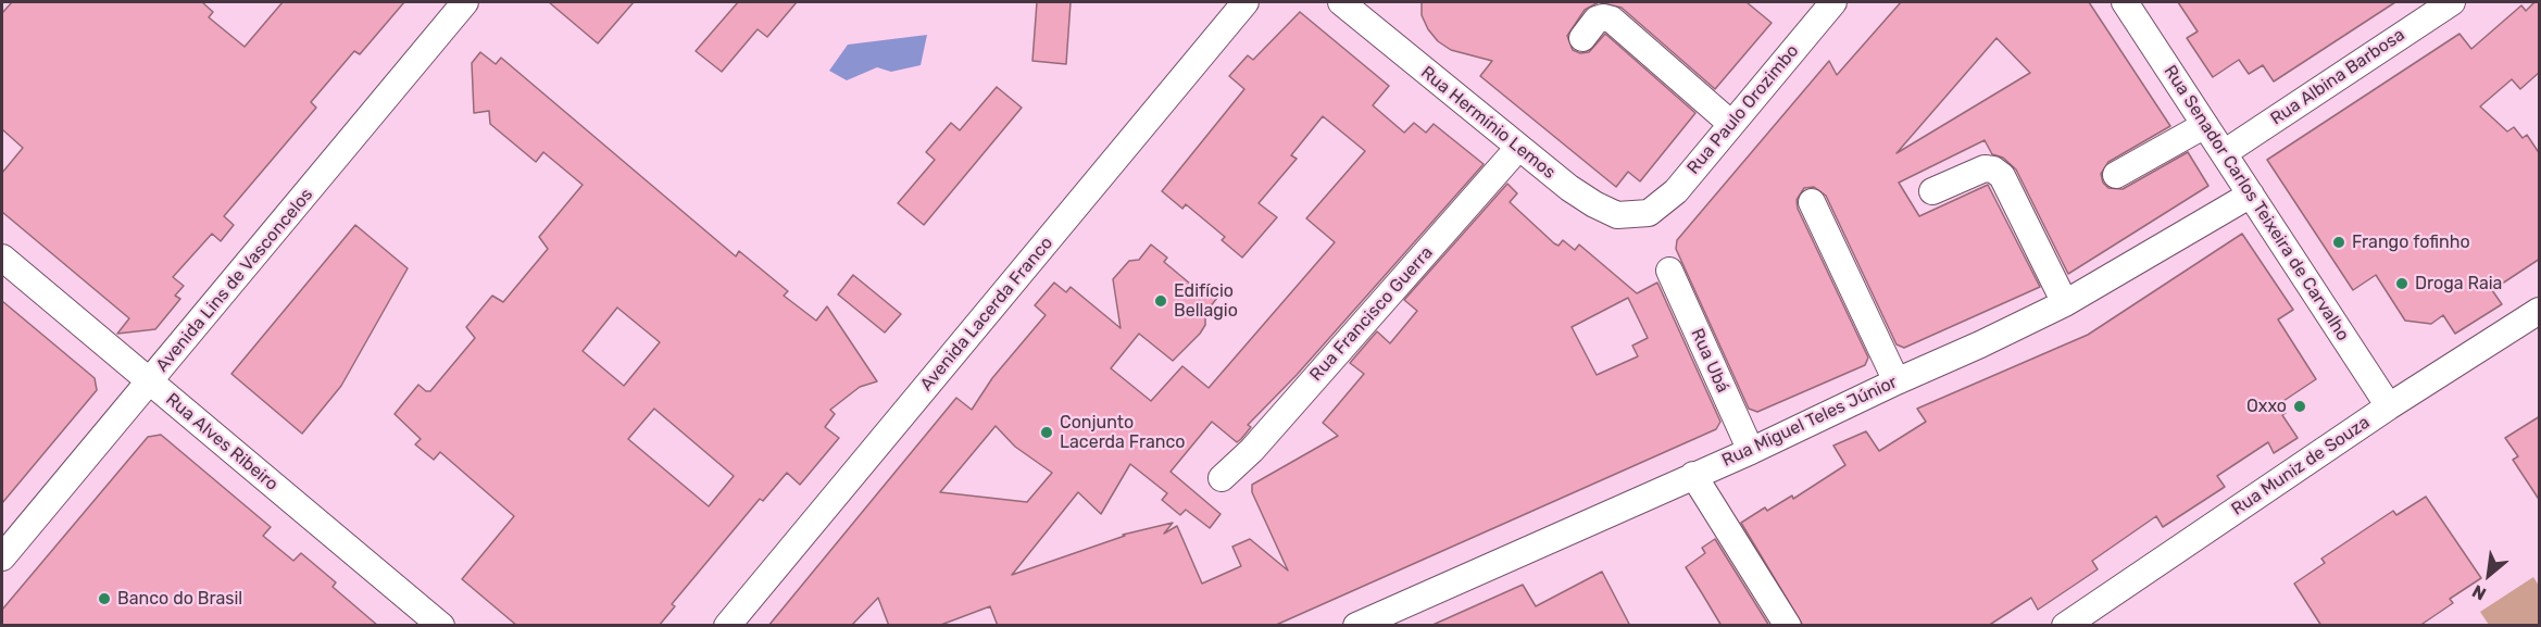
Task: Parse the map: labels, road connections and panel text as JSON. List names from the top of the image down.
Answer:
{
  "streets": {
    "street": [
      "Rua Albina Barbosa",
      "Rua Paulo Orozimbo",
      "Rua Hermínio Lemos",
      "Rua Senador Carlos Teixeira de Carvalho",
      "Avenida Lins de Vasconcelos",
      "Avenida Lacerda Franco",
      "Rua Francisco Guerra",
      "Rua Ubá",
      "Rua Miguel Teles Júnior",
      "Rua Alves Ribeiro",
      "Rua Muniz de Souza"
    ]
  },
  "crossings": [
    ["Rua Albina Barbosa", "Rua Senador Carlos Teixeira de Carvalho"],
    ["Rua Paulo Orozimbo", "Rua Hermínio Lemos"],
    ["Rua Hermínio Lemos", "Rua Francisco Guerra"],
    ["Rua Senador Carlos Teixeira de Carvalho", "Rua Miguel Teles Júnior"],
    ["Rua Senador Carlos Teixeira de Carvalho", "Rua Muniz de Souza"],
    ["Avenida Lins de Vasconcelos", "Rua Alves Ribeiro"],
    ["Rua Ubá", "Rua Miguel Teles Júnior"]
  ],
  "places": [
    "Frango fofinho",
    "Droga Raia",
    "Edifício Bellagio",
    "Oxxo",
    "Conjunto Lacerda Franco",
    "Banco do Brasil"
  ],
  "north": "bottom left"
}
